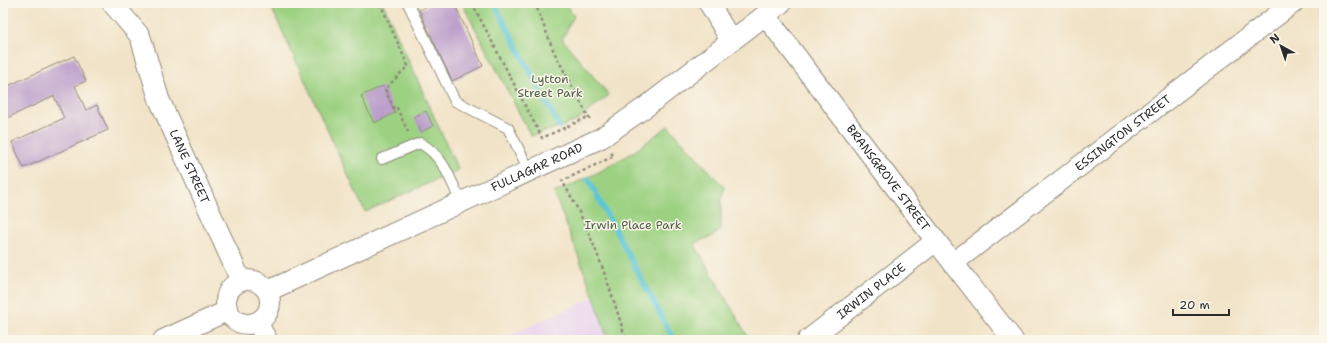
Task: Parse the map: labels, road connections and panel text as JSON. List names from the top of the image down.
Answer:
{
  "streets": {
    "street": [
      "ESSINGTON STREET",
      "LANE STREET",
      "FULLAGAR ROAD",
      "BRANSGROVE STREET",
      "IRWIN PLACE"
    ]
  },
  "crossings": [
    ["ESSINGTON STREET", "BRANSGROVE STREET"],
    ["LANE STREET", "FULLAGAR ROAD"],
    ["FULLAGAR ROAD", "BRANSGROVE STREET"],
    ["BRANSGROVE STREET", "IRWIN PLACE"]
  ],
  "parks": ["Lytton Street Park", "Irwin Place Park"],
  "scale_bar": "20 m",
  "north": "top left"
}
